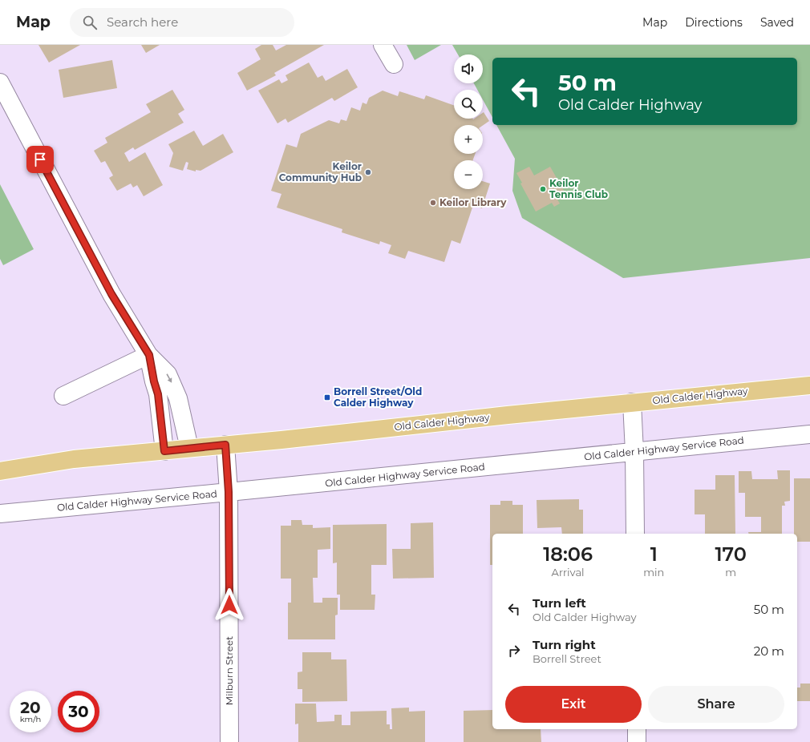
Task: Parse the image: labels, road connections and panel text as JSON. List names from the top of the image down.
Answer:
{
  "streets": {
    "main road": ["Old Calder Highway"],
    "street": ["Old Calder Highway Service Road", "Milburn Street"]
  },
  "crossings": [
    ["Old Calder Highway", "Milburn Street"],
    ["Old Calder Highway Service Road", "Milburn Street"]
  ],
  "places": {
    "other": ["Keilor Community Hub", "Keilor Tennis Club", "Keilor Library"],
    "transit": ["Borrell Street/Old Calder Highway"]
  },
  "page": {
    "header": "Map",
    "search": "Search here",
    "nav": ["Map", "Directions", "Saved"],
    "map_buttons": ["+", "−"],
    "turn": ["50 m", "Old Calder Highway"],
    "eta": [
      "18:06",
      "Arrival",
      "1",
      "min",
      "170",
      "m"
    ],
    "list": [
      {
        "name": "Turn left",
        "note": "Old Calder Highway",
        "value": "50 m"
      },
      {
        "name": "Turn right",
        "note": "Borrell Street",
        "value": "20 m"
      }
    ],
    "buttons": ["Exit", "Share"],
    "speed": "20 km/h",
    "limit": "30"
  }
}
